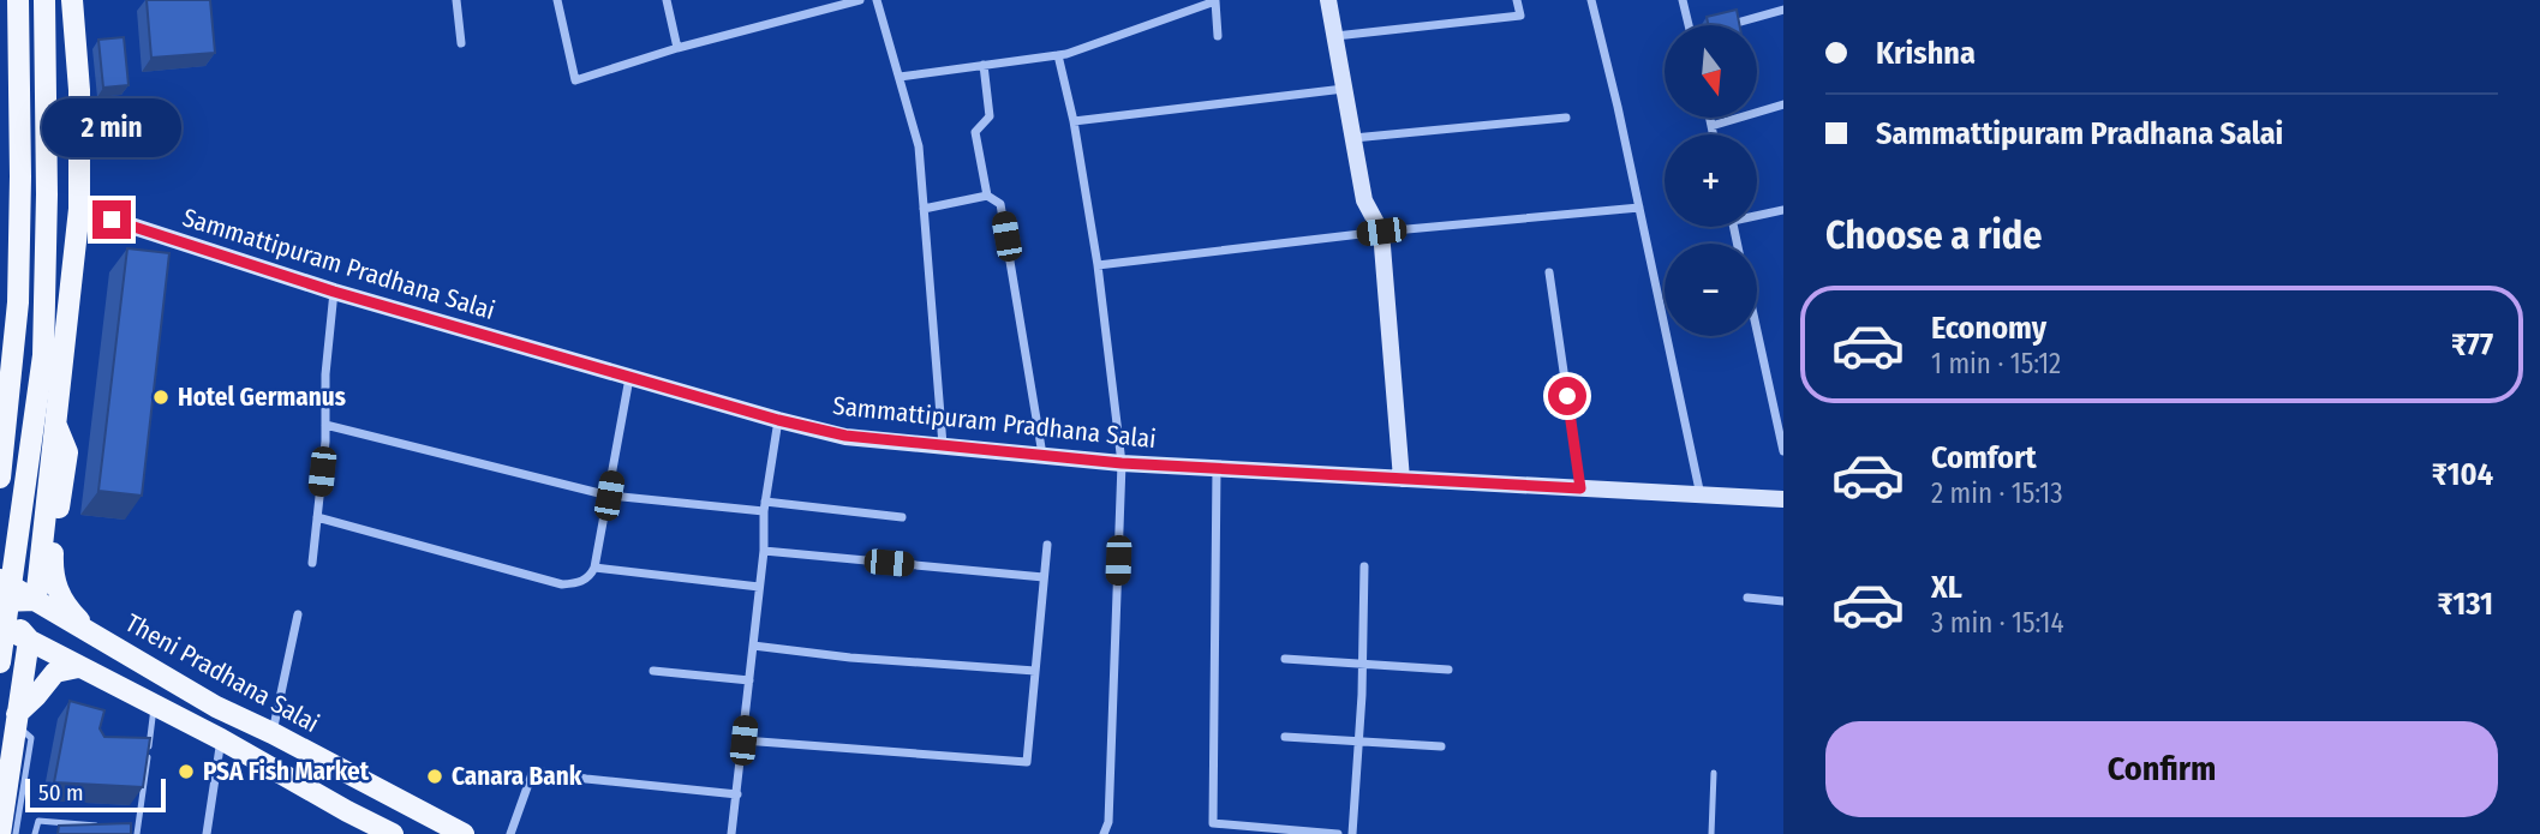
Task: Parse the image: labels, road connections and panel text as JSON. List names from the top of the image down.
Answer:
{
  "streets": {
    "main road": ["Theni Pradhana Salai"],
    "street": ["Sammattipuram Pradhana Salai"]
  },
  "places": ["Hotel Germanus", "PSA Fish Market", "Canara Bank"],
  "scale_bar": "50 m",
  "north": "bottom",
  "page": {
    "banner": ["Krishna", "Sammattipuram Pradhana Salai"],
    "map_buttons": ["+", "−"],
    "bubble": "2 min",
    "heading": "Choose a ride",
    "list": [
      {
        "name": "Economy",
        "note": "1 min · 15:12",
        "value": "₹77"
      },
      {
        "name": "Comfort",
        "note": "2 min · 15:13",
        "value": "₹104"
      },
      {
        "name": "XL",
        "note": "3 min · 15:14",
        "value": "₹131"
      }
    ],
    "buttons": "Confirm",
    "scale": "50 m"
  }
}
